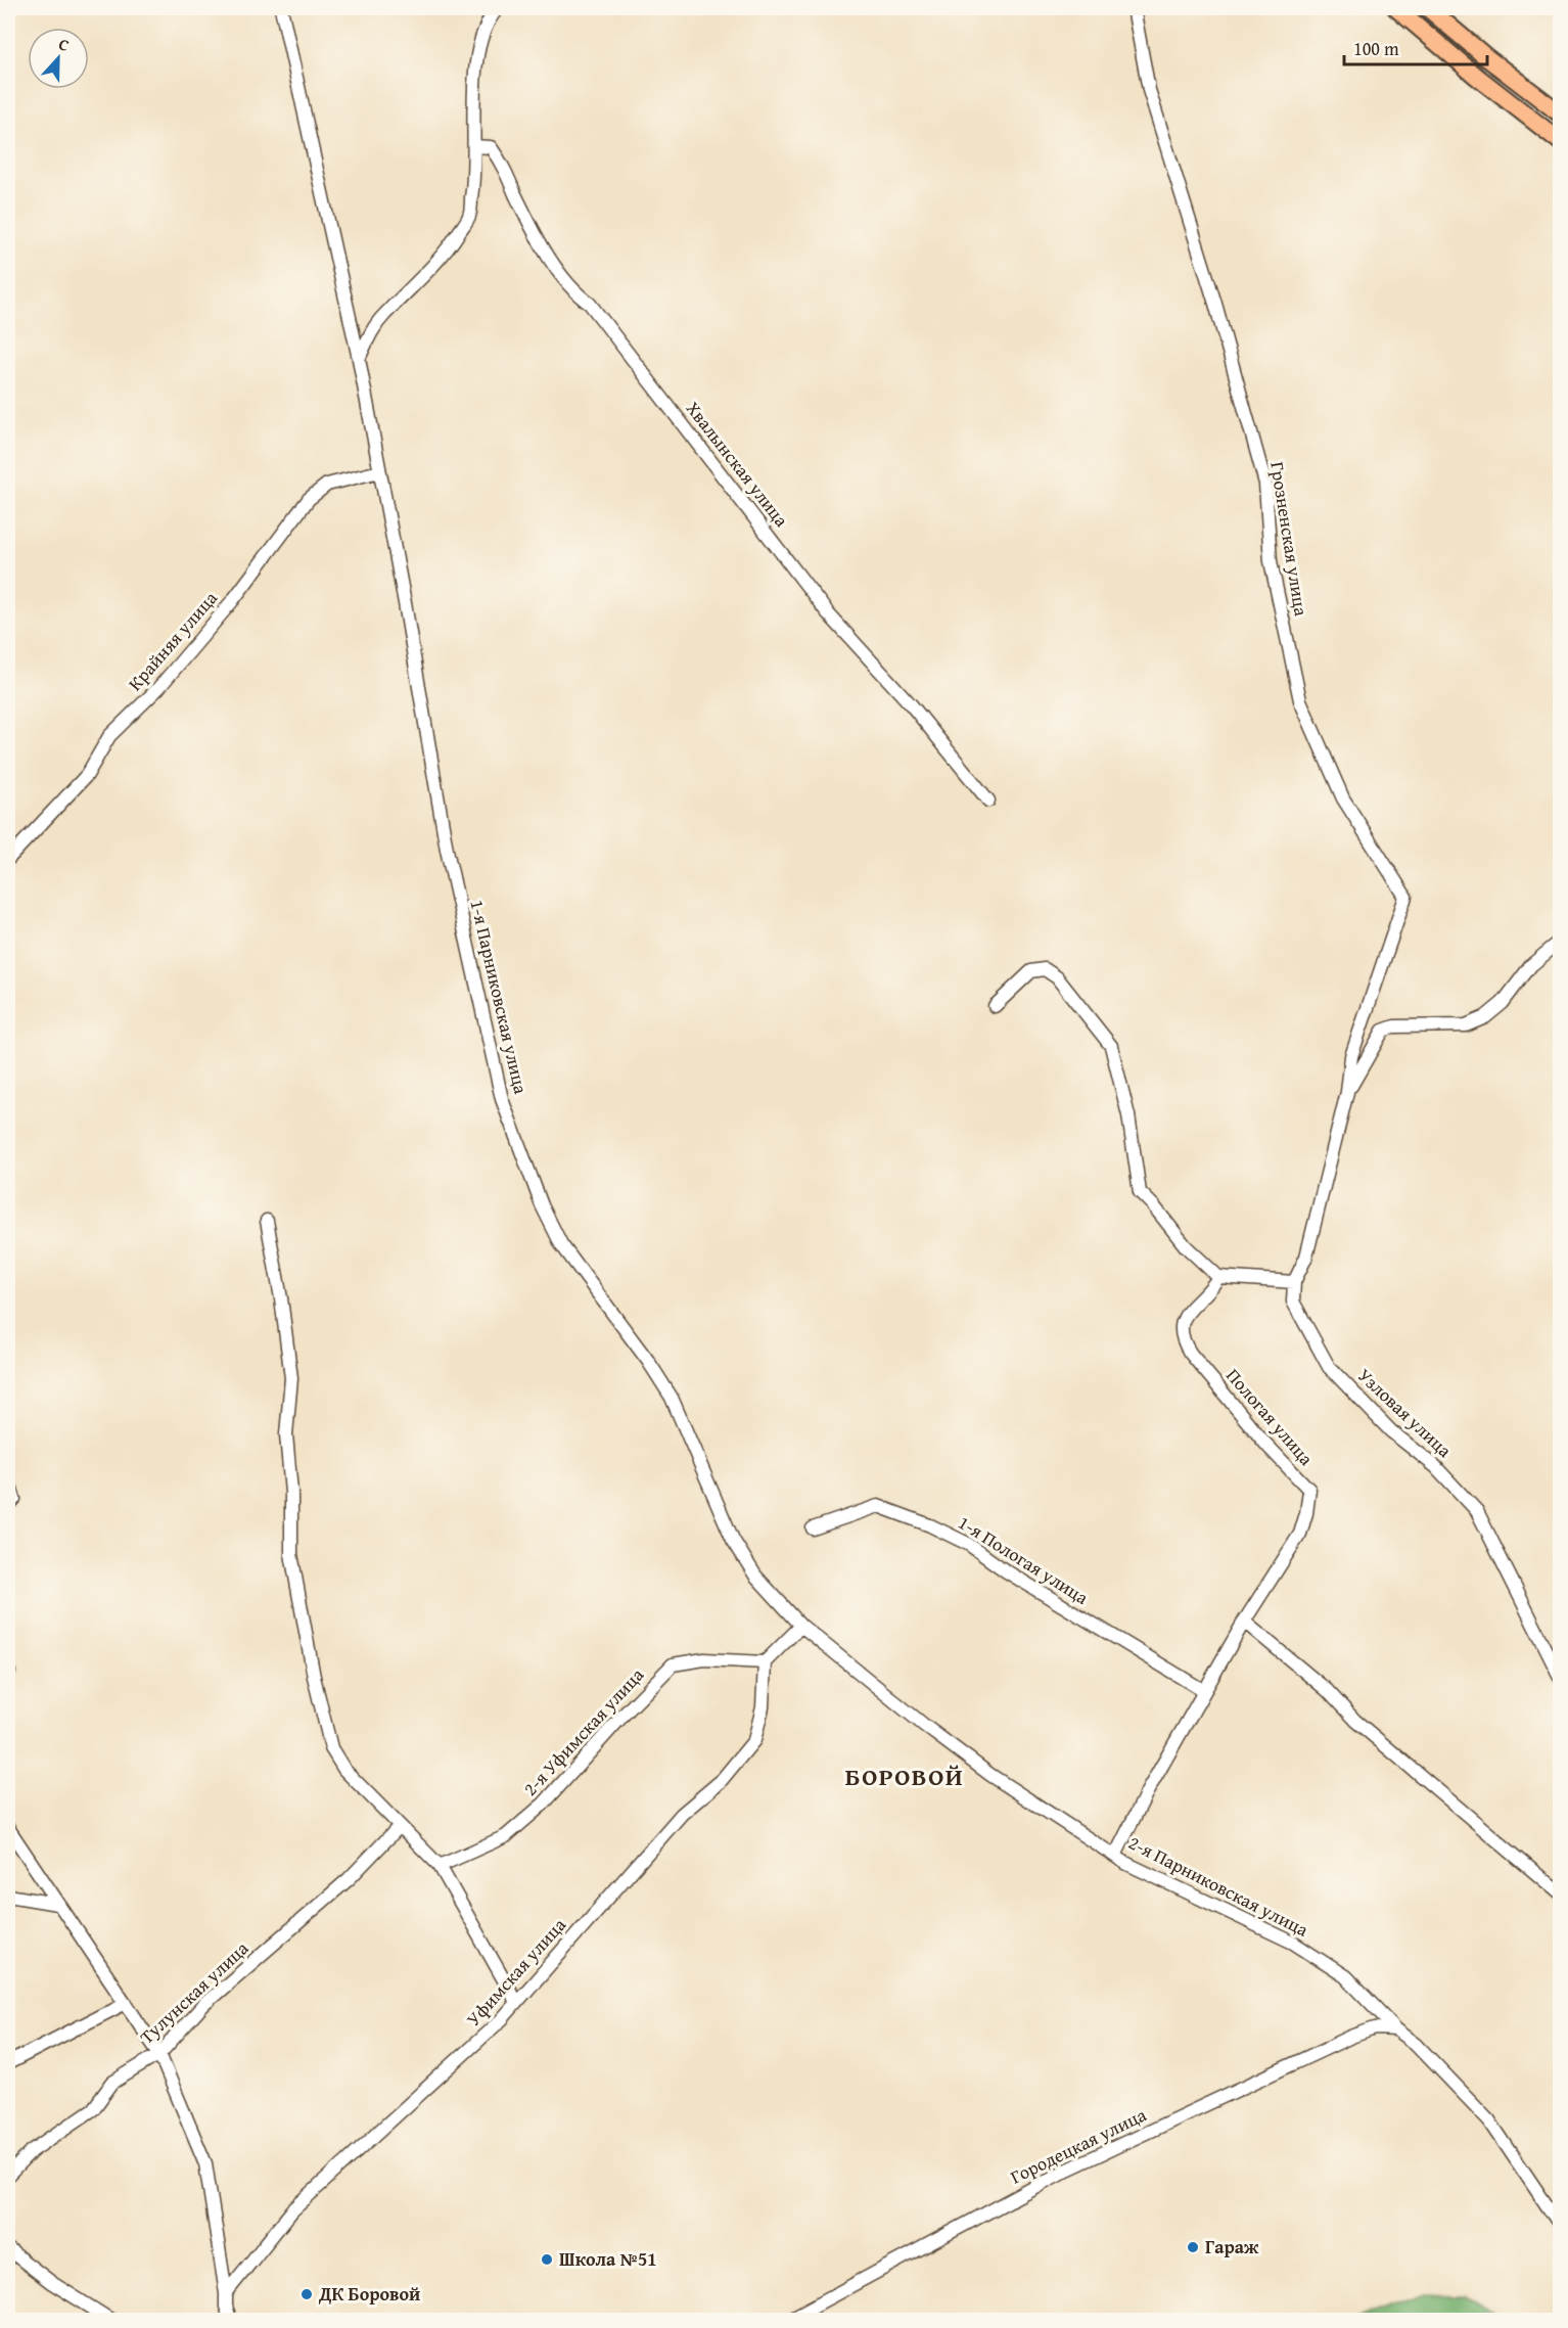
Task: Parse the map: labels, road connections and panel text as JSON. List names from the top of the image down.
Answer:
{
  "streets": {
    "street": [
      "Хвалынская улица",
      "Грозненская улица",
      "Крайняя улица",
      "1-я Парниковская улица",
      "Узловая улица",
      "Пологая улица",
      "1-я Пологая улица",
      "2-я Уфимская улица",
      "2-я Парниковская улица",
      "Уфимская улица",
      "Тулунская улица",
      "Городецкая улица"
    ]
  },
  "crossings": [
    ["Крайняя улица", "1-я Парниковская улица"],
    ["1-я Парниковская улица", "2-я Парниковская улица"],
    ["Пологая улица", "1-я Пологая улица"],
    ["Пологая улица", "2-я Парниковская улица"],
    ["2-я Уфимская улица", "Уфимская улица"],
    ["2-я Парниковская улица", "Городецкая улица"]
  ],
  "districts": ["БОРОВОЙ"],
  "places": ["Гараж", "Школа №51", "ДК Боровой"],
  "scale_bar": "100 m",
  "north": "top"
}
